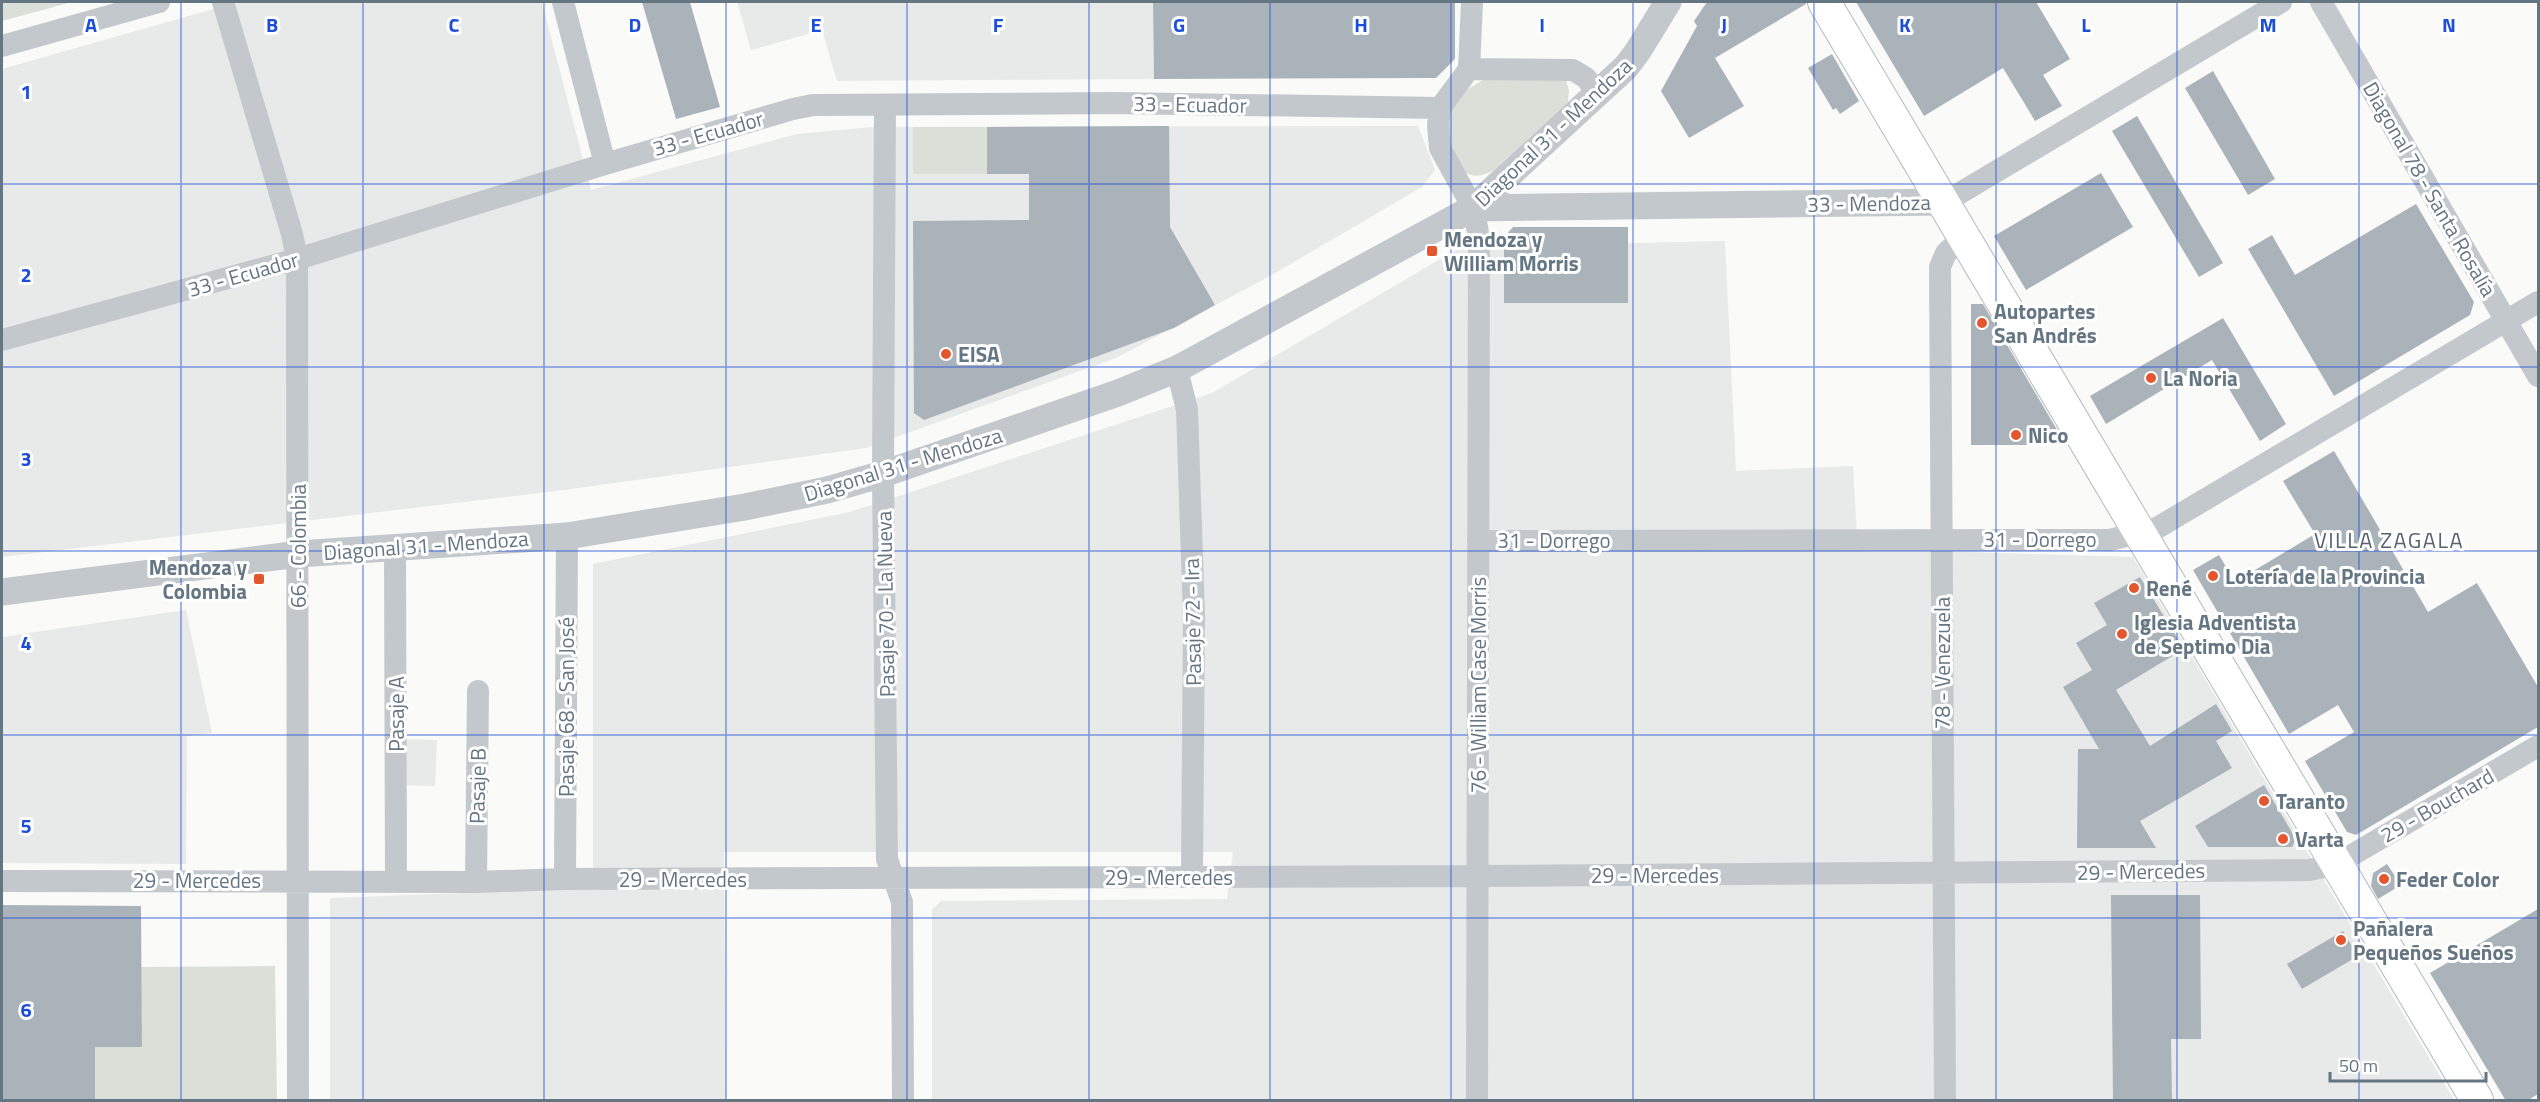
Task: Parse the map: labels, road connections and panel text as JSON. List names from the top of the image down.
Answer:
{
  "streets": {
    "street": [
      "33 - Ecuador",
      "Diagonal 31 - Mendoza",
      "Diagonal 78 - Santa Rosalía",
      "33 - Mendoza",
      "31 - Dorrego",
      "66 - Colombia",
      "Pasaje 70 - La Nueva",
      "Pasaje 72 - Ira",
      "78 - Venezuela",
      "76 - William Case Morris",
      "Pasaje 68 - San José",
      "Pasaje A",
      "Pasaje B",
      "29 - Bouchard",
      "29 - Mercedes"
    ]
  },
  "crossings": [
    ["33 - Ecuador", "66 - Colombia"],
    ["33 - Ecuador", "Pasaje 70 - La Nueva"],
    ["33 - Ecuador", "76 - William Case Morris"],
    ["Diagonal 31 - Mendoza", "33 - Mendoza"],
    ["Diagonal 31 - Mendoza", "66 - Colombia"],
    ["Diagonal 31 - Mendoza", "Pasaje 70 - La Nueva"],
    ["Diagonal 31 - Mendoza", "Pasaje 72 - Ira"],
    ["Diagonal 31 - Mendoza", "76 - William Case Morris"],
    ["Diagonal 31 - Mendoza", "Pasaje 68 - San José"],
    ["Diagonal 31 - Mendoza", "Pasaje A"],
    ["Diagonal 78 - Santa Rosalía", "31 - Dorrego"],
    ["33 - Mendoza", "76 - William Case Morris"],
    ["31 - Dorrego", "78 - Venezuela"],
    ["31 - Dorrego", "76 - William Case Morris"],
    ["66 - Colombia", "29 - Mercedes"],
    ["Pasaje 70 - La Nueva", "29 - Mercedes"],
    ["Pasaje 72 - Ira", "29 - Mercedes"],
    ["78 - Venezuela", "29 - Mercedes"],
    ["76 - William Case Morris", "29 - Mercedes"],
    ["Pasaje 68 - San José", "29 - Mercedes"],
    ["Pasaje A", "29 - Mercedes"],
    ["Pasaje B", "29 - Mercedes"],
    ["29 - Bouchard", "29 - Mercedes"]
  ],
  "districts": ["VILLA ZAGALA"],
  "places": {
    "transit": ["Mendoza y William Morris", "Mendoza y Colombia"],
    "other": [
      "Autopartes San Andrés",
      "EISA",
      "La Noria",
      "Nico",
      "Lotería de la Provincia",
      "René",
      "Iglesia Adventista de Septimo Dia",
      "Taranto",
      "Varta",
      "Feder Color",
      "Pañalera Pequeños Sueños"
    ]
  },
  "scale_bar": "50 m",
  "grid": {
    "columns": [
      "A",
      "B",
      "C",
      "D",
      "E",
      "F",
      "G",
      "H",
      "I",
      "J",
      "K",
      "L",
      "M",
      "N"
    ],
    "rows": [
      "1",
      "2",
      "3",
      "4",
      "5",
      "6"
    ]
  }
}
